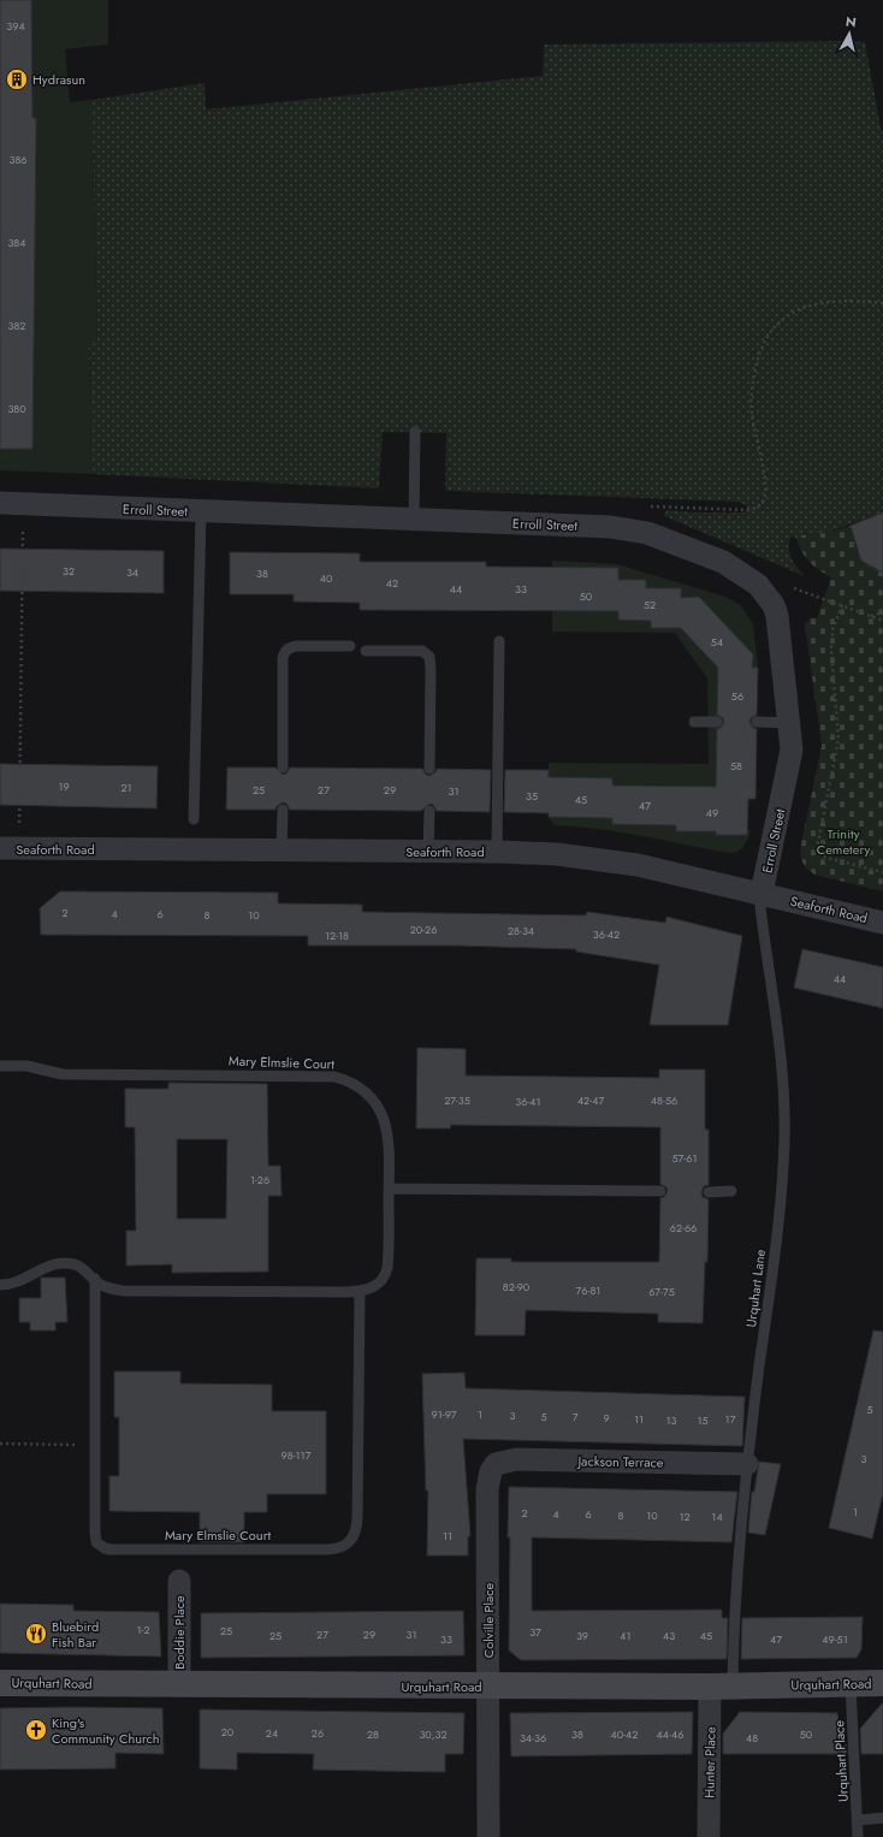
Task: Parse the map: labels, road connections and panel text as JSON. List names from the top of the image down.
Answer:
{
  "streets": {
    "street": [
      "Erroll Street",
      "Seaforth Road",
      "Jackson Terrace",
      "Colville Place",
      "Boddie Place",
      "Urquhart Road",
      "Hunter Place"
    ],
    "lane": ["Mary Elmslie Court", "Urquhart Lane", "Urquhart Place"]
  },
  "crossings": [
    ["Erroll Street", "Seaforth Road"],
    ["Erroll Street", "Urquhart Lane"],
    ["Seaforth Road", "Urquhart Lane"],
    ["Urquhart Lane", "Jackson Terrace"],
    ["Urquhart Lane", "Urquhart Road"],
    ["Urquhart Lane", "Hunter Place"],
    ["Jackson Terrace", "Colville Place"],
    ["Colville Place", "Urquhart Road"],
    ["Boddie Place", "Urquhart Road"],
    ["Urquhart Road", "Urquhart Place"],
    ["Urquhart Road", "Hunter Place"]
  ],
  "parks": ["Trinity Cemetery"],
  "places": {
    "building": ["Hydrasun"],
    "restaurant": ["Bluebird Fish Bar"],
    "church": ["King's Community Church"]
  },
  "house_numbers": [
    "394",
    "386",
    "384",
    "382",
    "380",
    "32",
    "34",
    "38",
    "40",
    "42",
    "44",
    "33",
    "50",
    "52",
    "54",
    "56",
    "58",
    "19",
    "21",
    "25",
    "27",
    "29",
    "31",
    "35",
    "45",
    "47",
    "49",
    "2",
    "4",
    "6",
    "8",
    "10",
    "20-26",
    "28-34",
    "36-42",
    "12-18",
    "44",
    "27-35",
    "42-47",
    "48-56",
    "36-41",
    "57-61",
    "1-26",
    "62-66",
    "82-90",
    "76-81",
    "67-75",
    "5",
    "91-97",
    "1",
    "3",
    "5",
    "7",
    "9",
    "11",
    "17",
    "13",
    "15",
    "98-117",
    "3",
    "1",
    "2",
    "4",
    "6",
    "8",
    "10",
    "12",
    "14",
    "11",
    "1-2",
    "25",
    "37",
    "27",
    "29",
    "31",
    "25",
    "39",
    "41",
    "43",
    "45",
    "33",
    "47",
    "49-51",
    "20",
    "24",
    "26",
    "28",
    "30,32",
    "38",
    "40-42",
    "44-46",
    "50",
    "34-36",
    "48"
  ],
  "north": "top"
}
